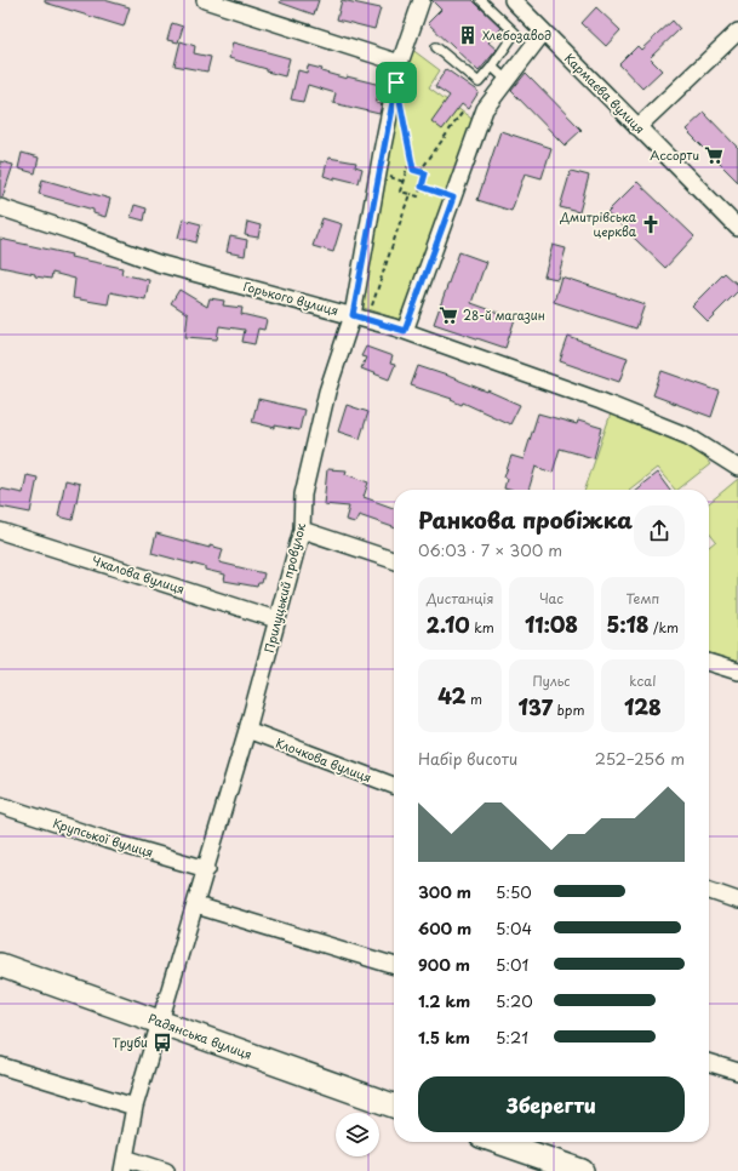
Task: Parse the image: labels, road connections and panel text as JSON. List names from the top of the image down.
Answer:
{
  "streets": {
    "main road": ["Радянська вулиця"],
    "street": [
      "Кармаєва вулиця",
      "Горького вулиця",
      "Чкалова вулиця",
      "Прилуцький провулок",
      "Клочкова вулиця",
      "Крупської вулиця"
    ]
  },
  "crossings": [
    ["Горького вулиця", "Прилуцький провулок"],
    ["Чкалова вулиця", "Прилуцький провулок"],
    ["Прилуцький провулок", "Клочкова вулиця"],
    ["Прилуцький провулок", "Крупської вулиця"],
    ["Прилуцький провулок", "Радянська вулиця"]
  ],
  "places": {
    "building": ["Хлебозавод"],
    "supermarket": ["Ассорти", "28-й магазин"],
    "church": ["Дмитрівська церква"],
    "bus stop": ["Труби"]
  },
  "page": {
    "heading": ["Ранкова пробіжка", "06:03 · 7 × 300 m"],
    "stats": [
      ["Дистанція", "2.10 km"],
      ["Час", "11:08"],
      ["Темп", "5:18 /km"],
      ["42 m"],
      ["Пульс", "137 bpm"],
      ["kcal", "128"]
    ],
    "chart": ["Набір висоти", "252–256 m"],
    "list": [
      {
        "name": "300 m",
        "note": "5:50"
      },
      {
        "name": "600 m",
        "note": "5:04"
      },
      {
        "name": "900 m",
        "note": "5:01"
      },
      {
        "name": "1.2 km",
        "note": "5:20"
      },
      {
        "name": "1.5 km",
        "note": "5:21"
      }
    ],
    "buttons": "Зберегти"
  }
}
